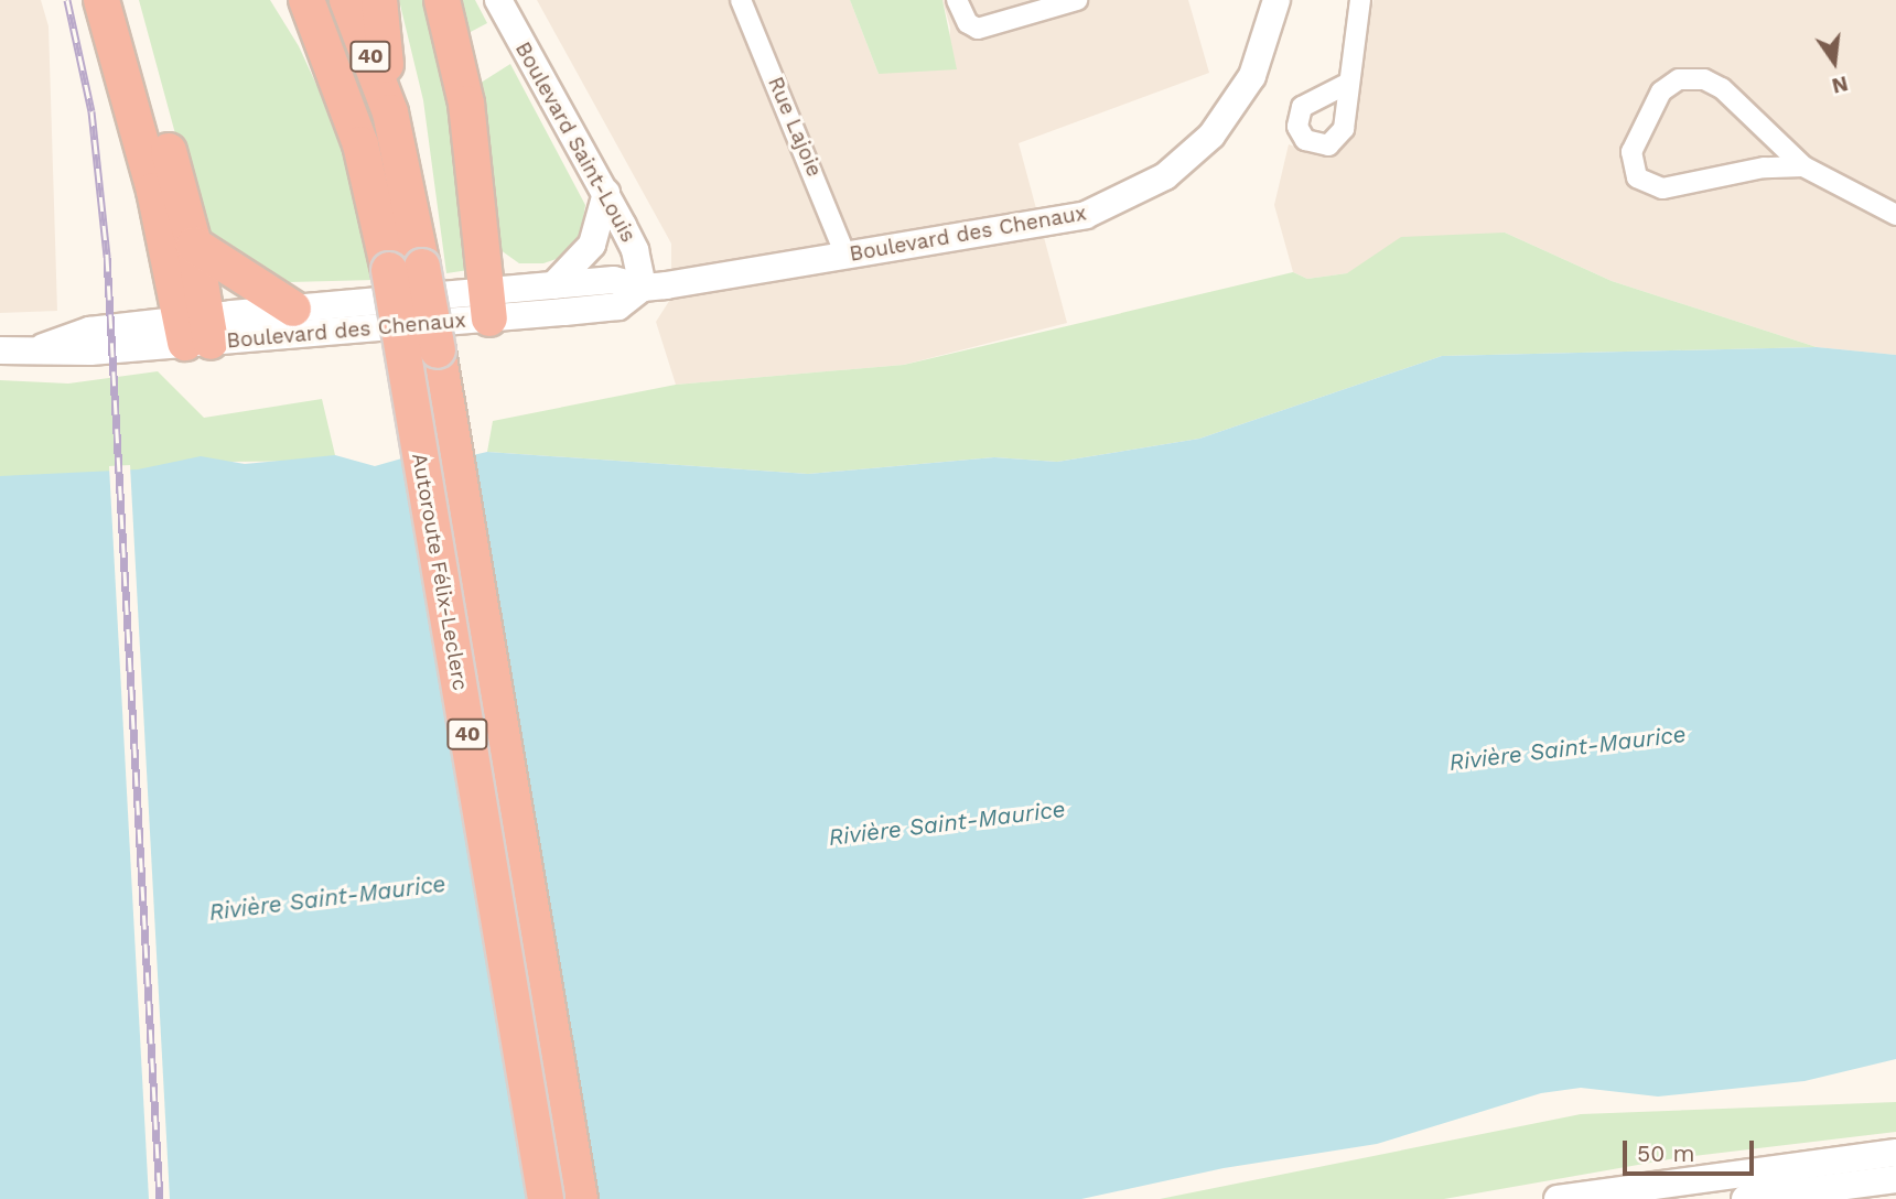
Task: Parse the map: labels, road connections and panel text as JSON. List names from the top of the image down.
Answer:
{
  "streets": {
    "highway": ["40", "Autoroute Félix-Leclerc"],
    "street": ["Rue Lajoie", "Boulevard Saint-Louis", "Boulevard des Chenaux"]
  },
  "crossings": [
    ["Rue Lajoie", "Boulevard des Chenaux"],
    ["Boulevard Saint-Louis", "Boulevard des Chenaux"]
  ],
  "water": ["Rivière Saint-Maurice"],
  "scale_bar": "50 m",
  "north": "bottom"
}
